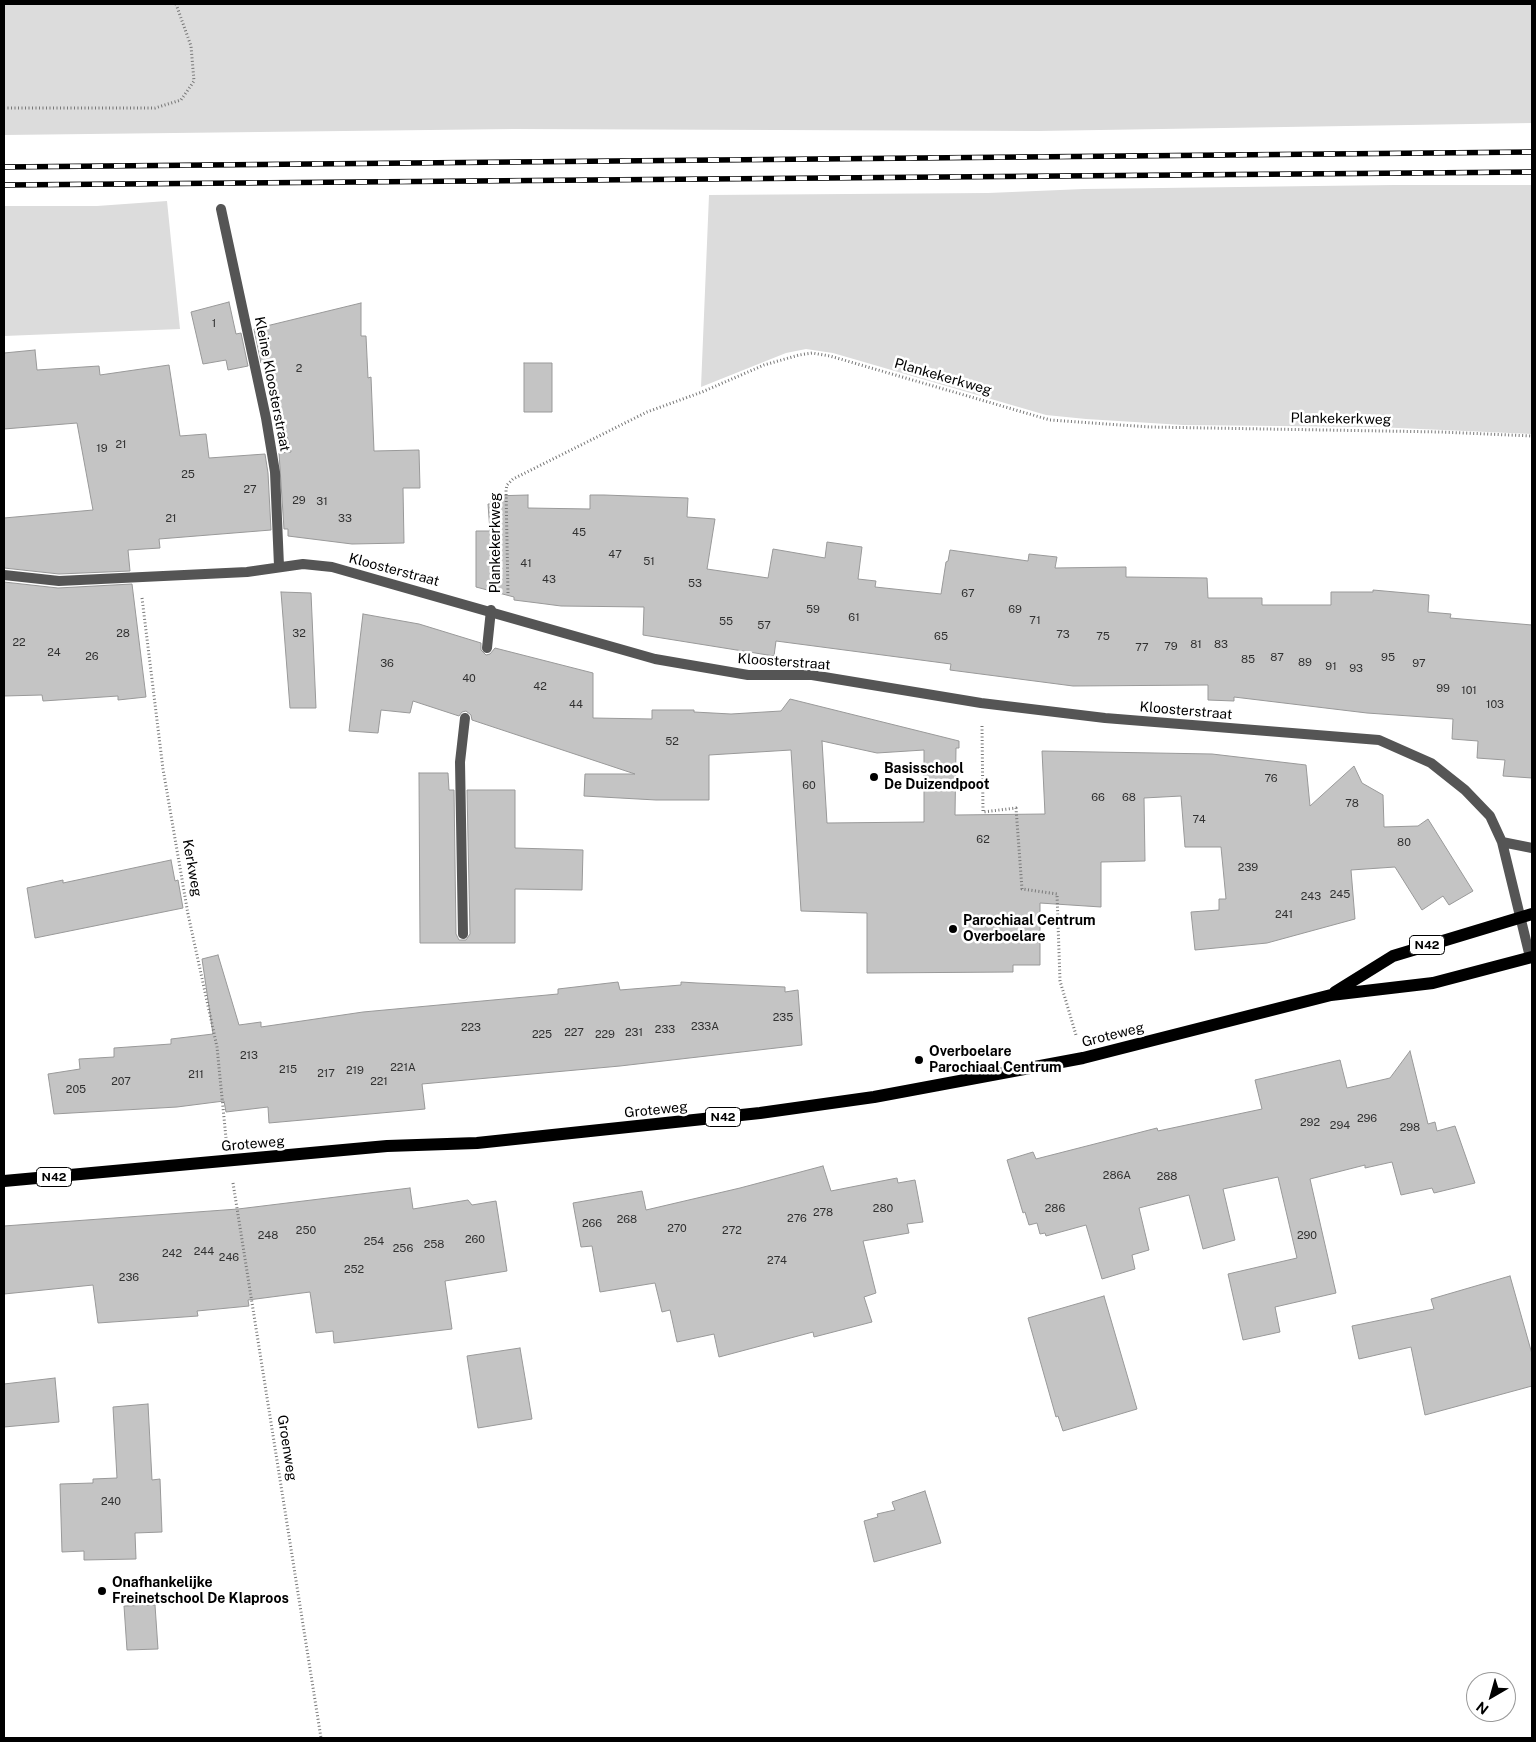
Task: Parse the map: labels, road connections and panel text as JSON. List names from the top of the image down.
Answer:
{
  "streets": {
    "main road": ["N42", "Groteweg"],
    "street": ["Kleine Kloosterstraat", "Kloosterstraat"],
    "path": ["Plankekerkweg", "Kerkweg", "Groenweg"]
  },
  "crossings": [
    ["Plankekerkweg", "Kloosterstraat"],
    ["Kleine Kloosterstraat", "Kloosterstraat"],
    ["Kloosterstraat", "Kerkweg"],
    ["Kloosterstraat", "Groteweg"],
    ["Kerkweg", "Groteweg"],
    ["Kerkweg", "Groenweg"],
    ["Groteweg", "Groenweg"]
  ],
  "places": [
    "Basisschool De Duizendpoot",
    "Parochiaal Centrum Overboelare",
    "Overboelare Parochiaal Centrum",
    "Onafhankelijke Freinetschool De Klaproos"
  ],
  "house_numbers": [
    "1",
    "2",
    "21",
    "19",
    "25",
    "27",
    "29",
    "31",
    "21",
    "33",
    "45",
    "47",
    "51",
    "41",
    "43",
    "53",
    "67",
    "59",
    "69",
    "61",
    "71",
    "55",
    "57",
    "28",
    "32",
    "73",
    "65",
    "75",
    "22",
    "81",
    "83",
    "79",
    "77",
    "24",
    "26",
    "87",
    "95",
    "85",
    "89",
    "36",
    "97",
    "91",
    "93",
    "40",
    "42",
    "99",
    "101",
    "44",
    "103",
    "52",
    "76",
    "60",
    "66",
    "68",
    "78",
    "74",
    "62",
    "80",
    "239",
    "245",
    "243",
    "241",
    "235",
    "233A",
    "223",
    "233",
    "227",
    "231",
    "225",
    "229",
    "213",
    "221A",
    "215",
    "219",
    "217",
    "211",
    "207",
    "221",
    "205",
    "296",
    "292",
    "294",
    "298",
    "286A",
    "288",
    "280",
    "286",
    "278",
    "276",
    "268",
    "266",
    "270",
    "250",
    "272",
    "248",
    "290",
    "260",
    "254",
    "258",
    "256",
    "244",
    "242",
    "246",
    "274",
    "252",
    "236",
    "240"
  ],
  "north": "bottom left"
}
